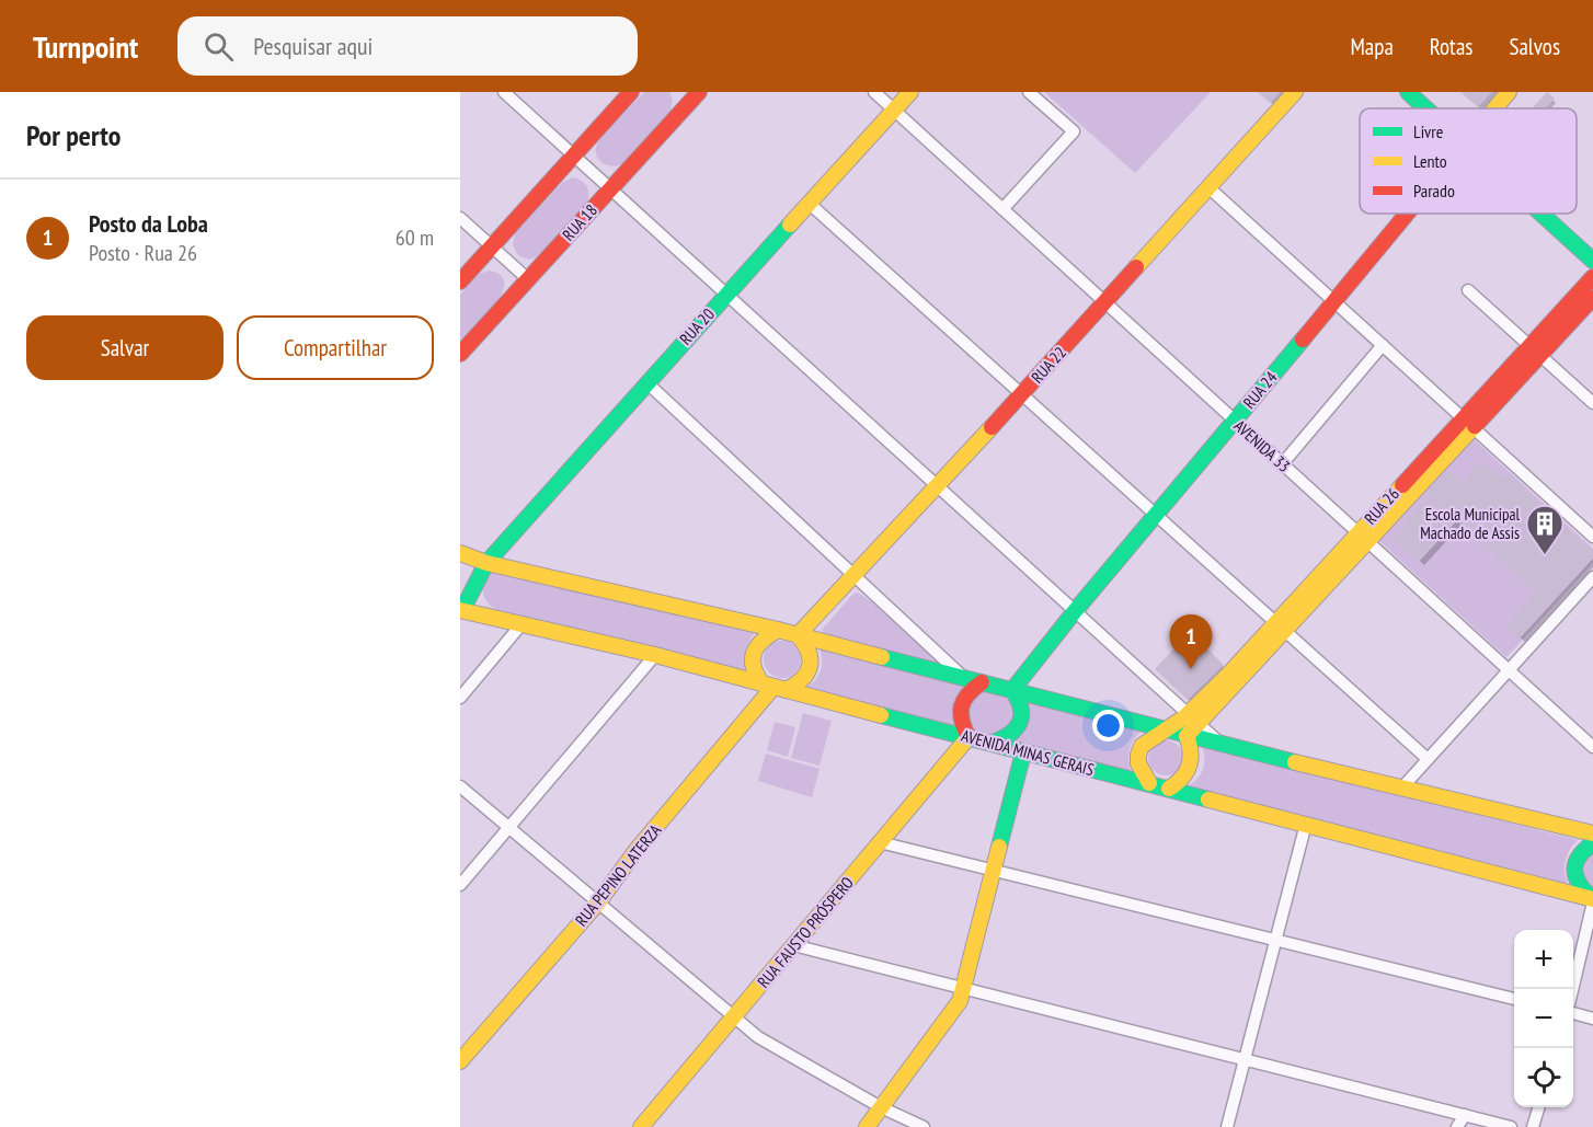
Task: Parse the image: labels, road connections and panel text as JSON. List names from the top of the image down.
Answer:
{
  "streets": {
    "street": [
      "RUA 18",
      "RUA 20",
      "RUA 22",
      "RUA 24",
      "AVENIDA 33",
      "RUA 26",
      "AVENIDA MINAS GERAIS",
      "RUA PEPINO LATERZA",
      "RUA FAUSTO PRÓSPERO"
    ]
  },
  "crossings": [
    ["RUA 20", "AVENIDA 33"],
    ["RUA 20", "AVENIDA MINAS GERAIS"],
    ["RUA 22", "AVENIDA 33"],
    ["RUA 22", "AVENIDA MINAS GERAIS"],
    ["RUA 22", "RUA PEPINO LATERZA"],
    ["RUA 24", "AVENIDA 33"],
    ["RUA 24", "AVENIDA MINAS GERAIS"],
    ["RUA 24", "RUA FAUSTO PRÓSPERO"],
    ["AVENIDA 33", "RUA 26"],
    ["RUA 26", "AVENIDA MINAS GERAIS"],
    ["AVENIDA MINAS GERAIS", "RUA PEPINO LATERZA"],
    ["AVENIDA MINAS GERAIS", "RUA FAUSTO PRÓSPERO"]
  ],
  "places": {
    "building": ["Escola Municipal Machado de Assis"]
  },
  "legend": ["Livre", "Lento", "Parado"],
  "page": {
    "header": "Turnpoint",
    "search": "Pesquisar aqui",
    "nav": ["Mapa", "Rotas", "Salvos"],
    "heading": "Por perto",
    "list": [
      {
        "mark": "1",
        "name": "Posto da Loba",
        "note": "Posto · Rua 26",
        "value": "60 m"
      }
    ],
    "buttons": ["Salvar", "Compartilhar"],
    "pins": "1",
    "map_buttons": ["+", "−"]
  }
}
